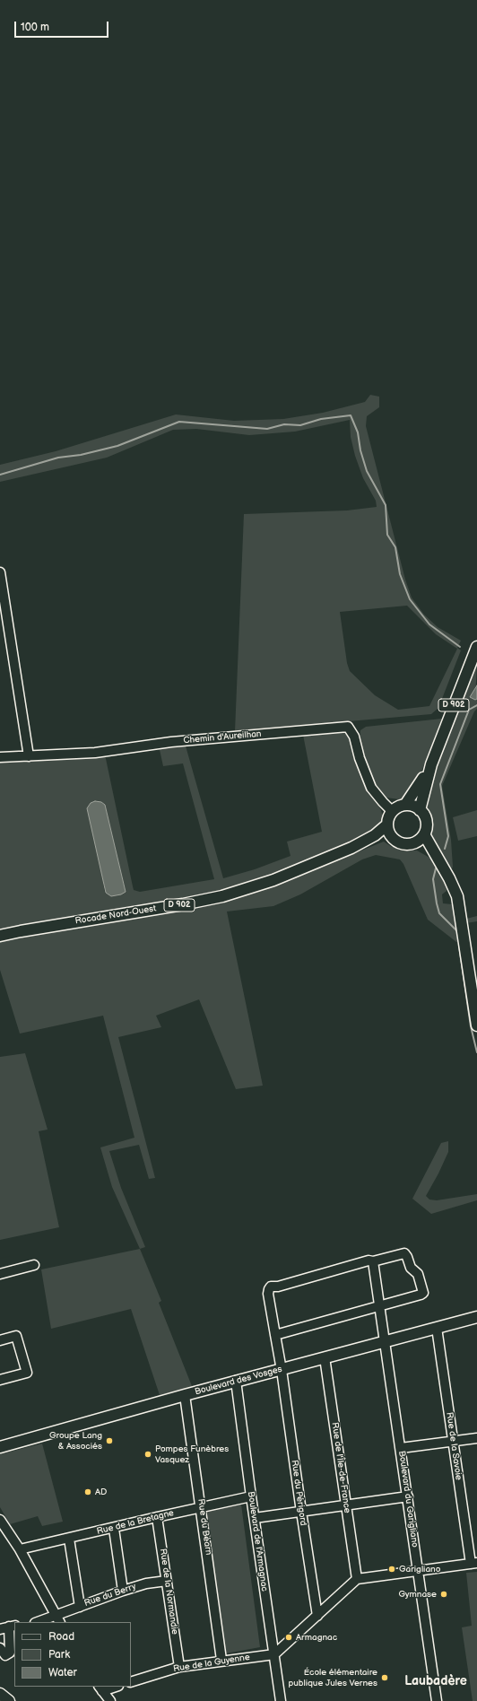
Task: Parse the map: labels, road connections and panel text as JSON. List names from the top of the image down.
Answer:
{
  "streets": {
    "main road": ["D 902", "Rocade Nord-Ouest", "Boulevard des Vosges"],
    "street": [
      "Chemin d'Aureilhan",
      "Rue de la Savoie",
      "Rue de l'Île-de-France",
      "Rue du Périgord",
      "Boulevard du Garigliano",
      "Rue de la Bretagne",
      "Rue du Béarn",
      "Boulevard de l'Armagnac",
      "Rue de la Normandie",
      "Rue du Berry",
      "Rue de la Guyenne"
    ]
  },
  "crossings": [
    ["D 902", "Chemin d'Aureilhan"],
    ["D 902", "Rocade Nord-Ouest"],
    ["Chemin d'Aureilhan", "Rocade Nord-Ouest"],
    ["Boulevard des Vosges", "Rue de la Savoie"],
    ["Boulevard des Vosges", "Rue de l'Île-de-France"],
    ["Boulevard des Vosges", "Rue du Périgord"],
    ["Boulevard des Vosges", "Boulevard du Garigliano"],
    ["Boulevard des Vosges", "Rue du Béarn"],
    ["Boulevard des Vosges", "Boulevard de l'Armagnac"],
    ["Rue du Périgord", "Boulevard du Garigliano"],
    ["Rue de la Bretagne", "Rue du Béarn"],
    ["Rue de la Bretagne", "Boulevard de l'Armagnac"],
    ["Rue de la Bretagne", "Rue de la Normandie"],
    ["Rue du Béarn", "Rue de la Guyenne"],
    ["Boulevard de l'Armagnac", "Rue de la Guyenne"],
    ["Rue de la Normandie", "Rue du Berry"],
    ["Rue de la Normandie", "Rue de la Guyenne"]
  ],
  "districts": ["Laubadère"],
  "places": [
    "Groupe Lang & Associés",
    "Pompes Funèbres Vasquez",
    "AD",
    "Garigliano",
    "Gymnase",
    "Armagnac",
    "École élémentaire publique Jules Vernes"
  ],
  "legend": ["Road", "Park", "Water"],
  "scale_bar": "100 m"
}
